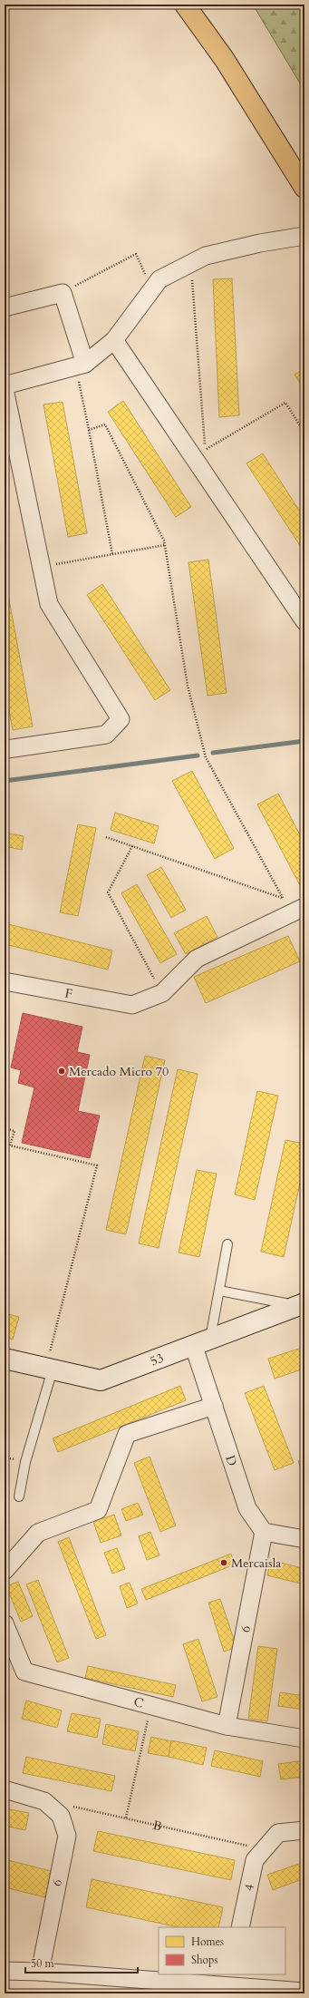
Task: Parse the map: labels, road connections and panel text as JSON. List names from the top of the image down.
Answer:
{
  "streets": {
    "street": [
      "F",
      "53",
      "D",
      "6",
      "C",
      "4"
    ],
    "path": ["B"]
  },
  "crossings": [
    ["53", "D"],
    ["D", "6"],
    ["6", "C"],
    ["B", "4"]
  ],
  "places": ["Mercado Micro 70", "Mercaisla"],
  "legend": ["Homes", "Shops"],
  "scale_bar": "50 m"
}
